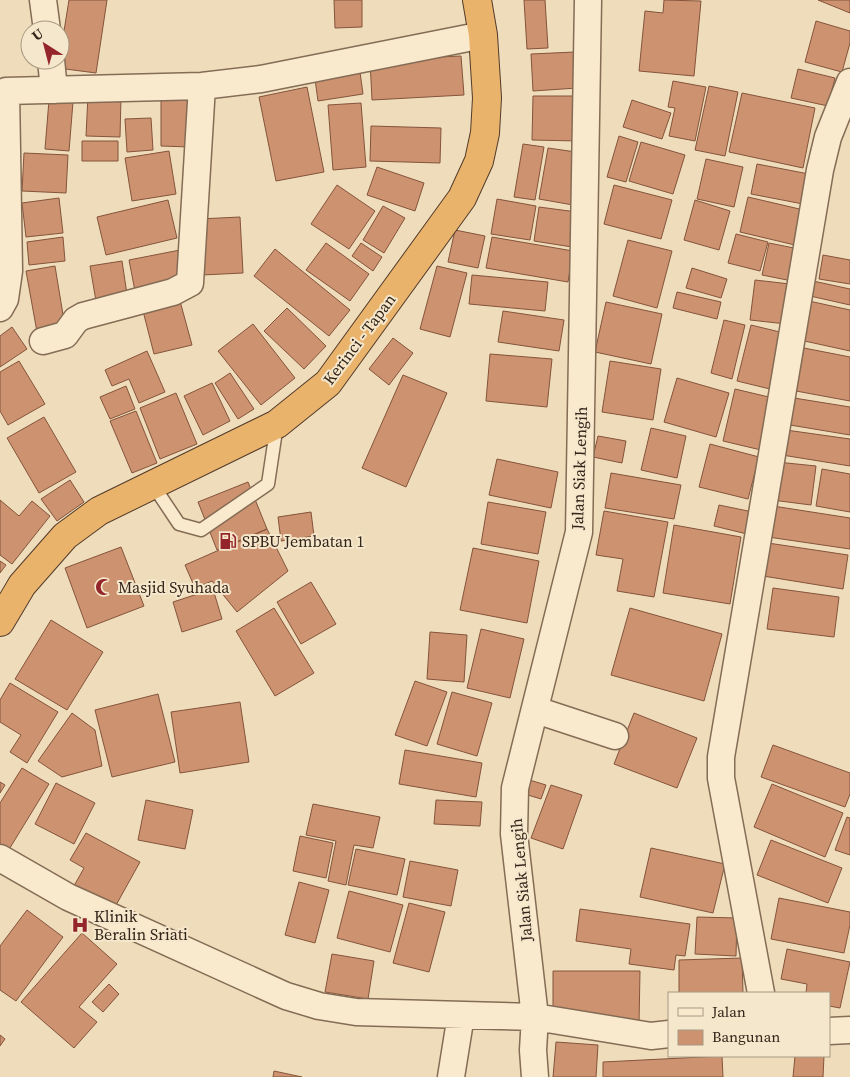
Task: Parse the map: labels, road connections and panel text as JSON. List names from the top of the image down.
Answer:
{
  "streets": {
    "highway": ["Kerinci - Tapan"],
    "street": ["Jalan Siak Lengih"]
  },
  "places": {
    "fuel station": ["SPBU Jembatan 1"],
    "mosque": ["Masjid Syuhada"],
    "hospital": ["Klinik Beralin Sriati"]
  },
  "legend": ["Jalan", "Bangunan"],
  "north": "top left"
}
